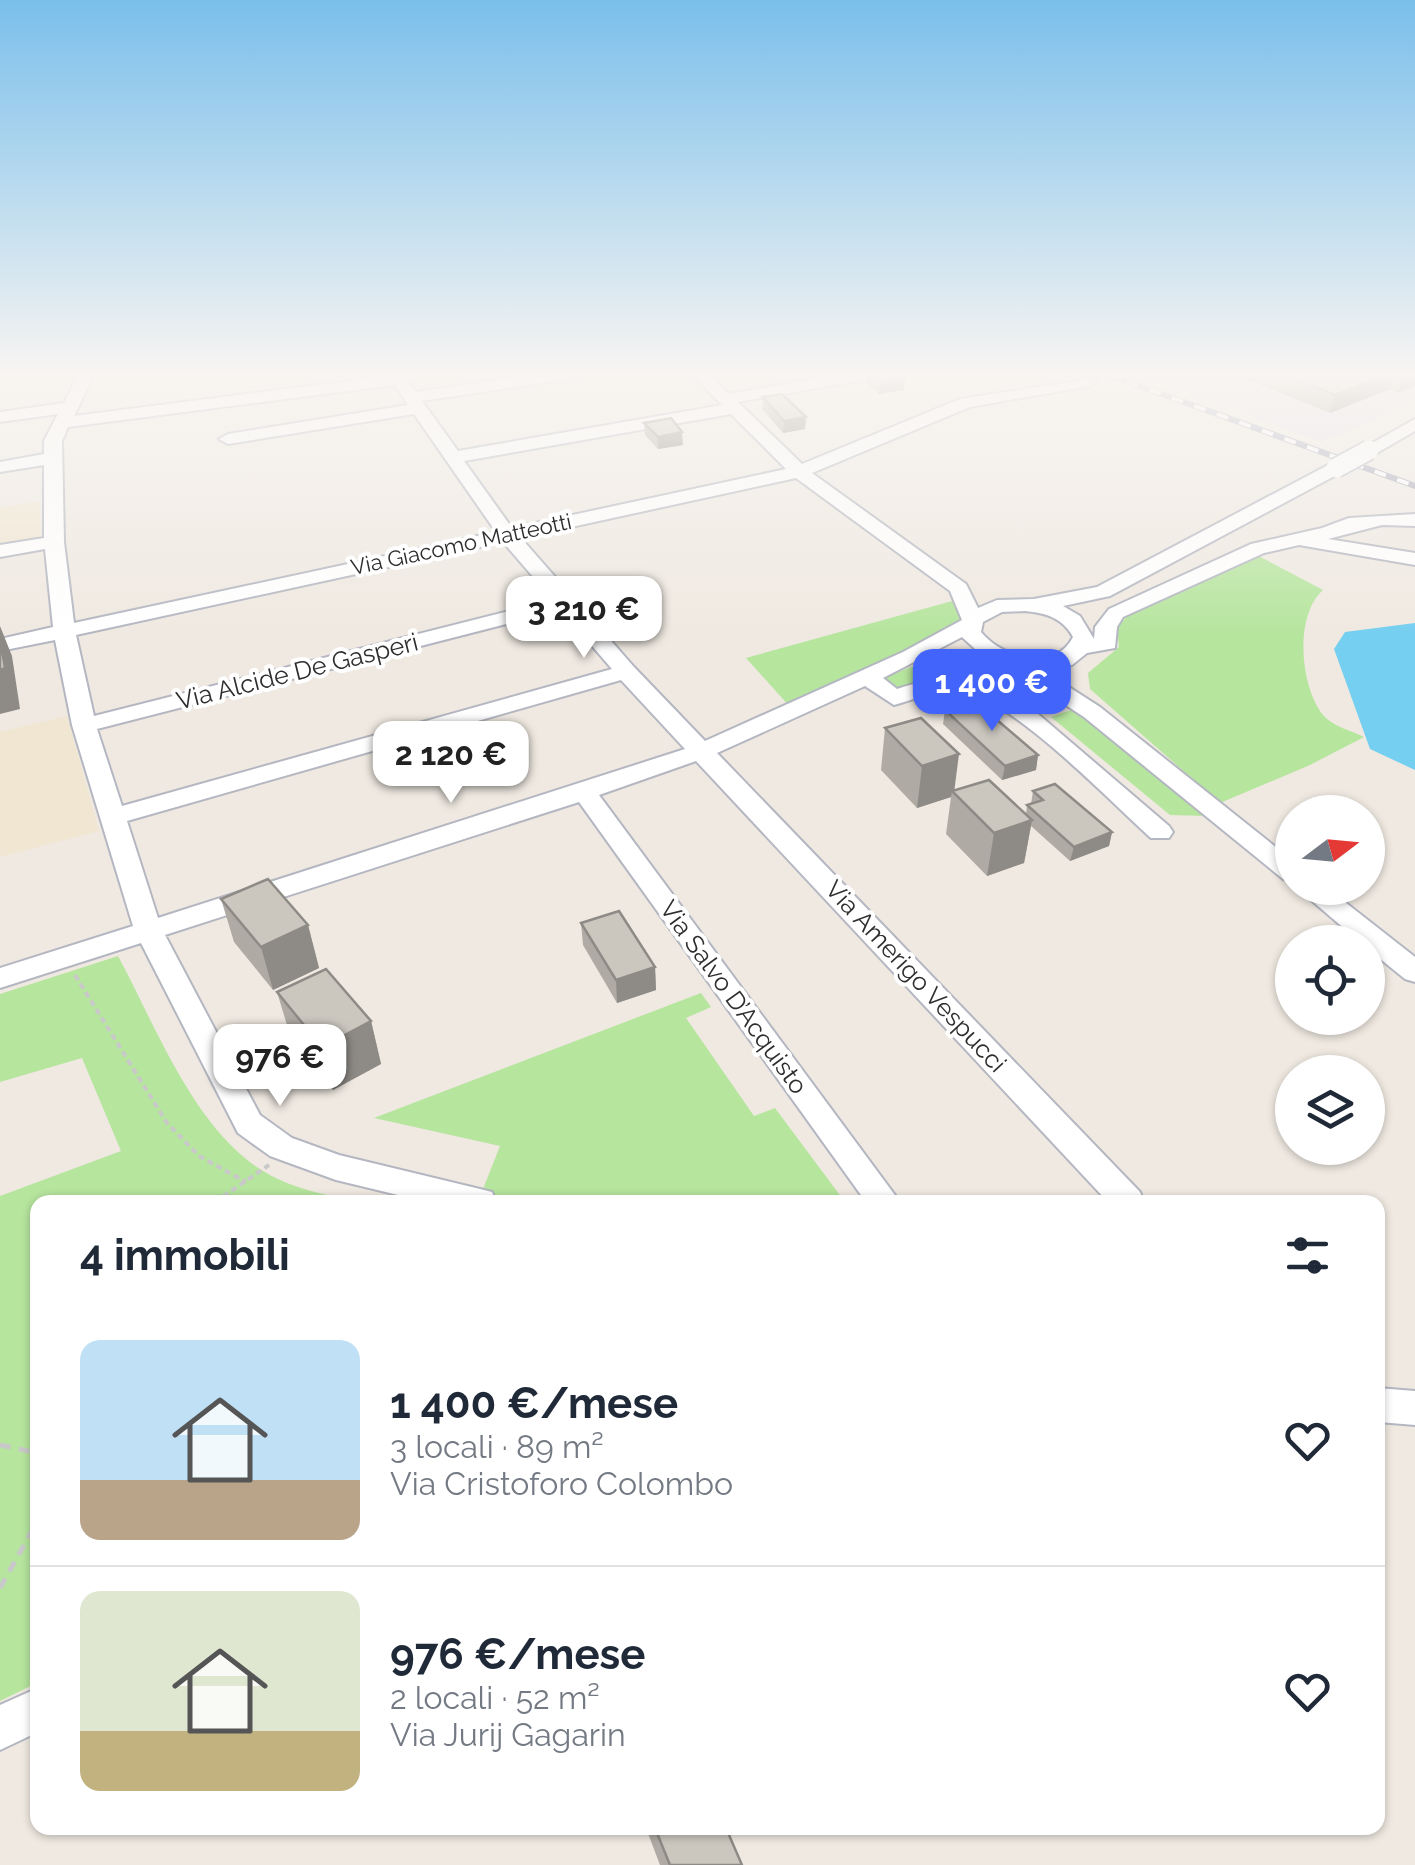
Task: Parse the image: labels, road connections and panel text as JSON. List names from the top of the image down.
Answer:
{
  "streets": {
    "street": [
      "Via Giacomo Matteotti",
      "Via Alcide De Gasperi",
      "Via Amerigo Vespucci",
      "Via Salvo D’Acquisto"
    ]
  },
  "crossings": [
    ["Via Giacomo Matteotti", "Via Amerigo Vespucci"],
    ["Via Alcide De Gasperi", "Via Amerigo Vespucci"]
  ],
  "north": "right",
  "page": {
    "price": [
      "3 210 €",
      "1 400 €",
      "2 120 €",
      "976 €"
    ],
    "heading": "4 immobili",
    "list": [
      {
        "name": "1 400 €/mese",
        "note": "3 locali · 89 m² · Via Cristoforo Colombo"
      },
      {
        "name": "976 €/mese",
        "note": "2 locali · 52 m² · Via Jurij Gagarin"
      }
    ]
  }
}
